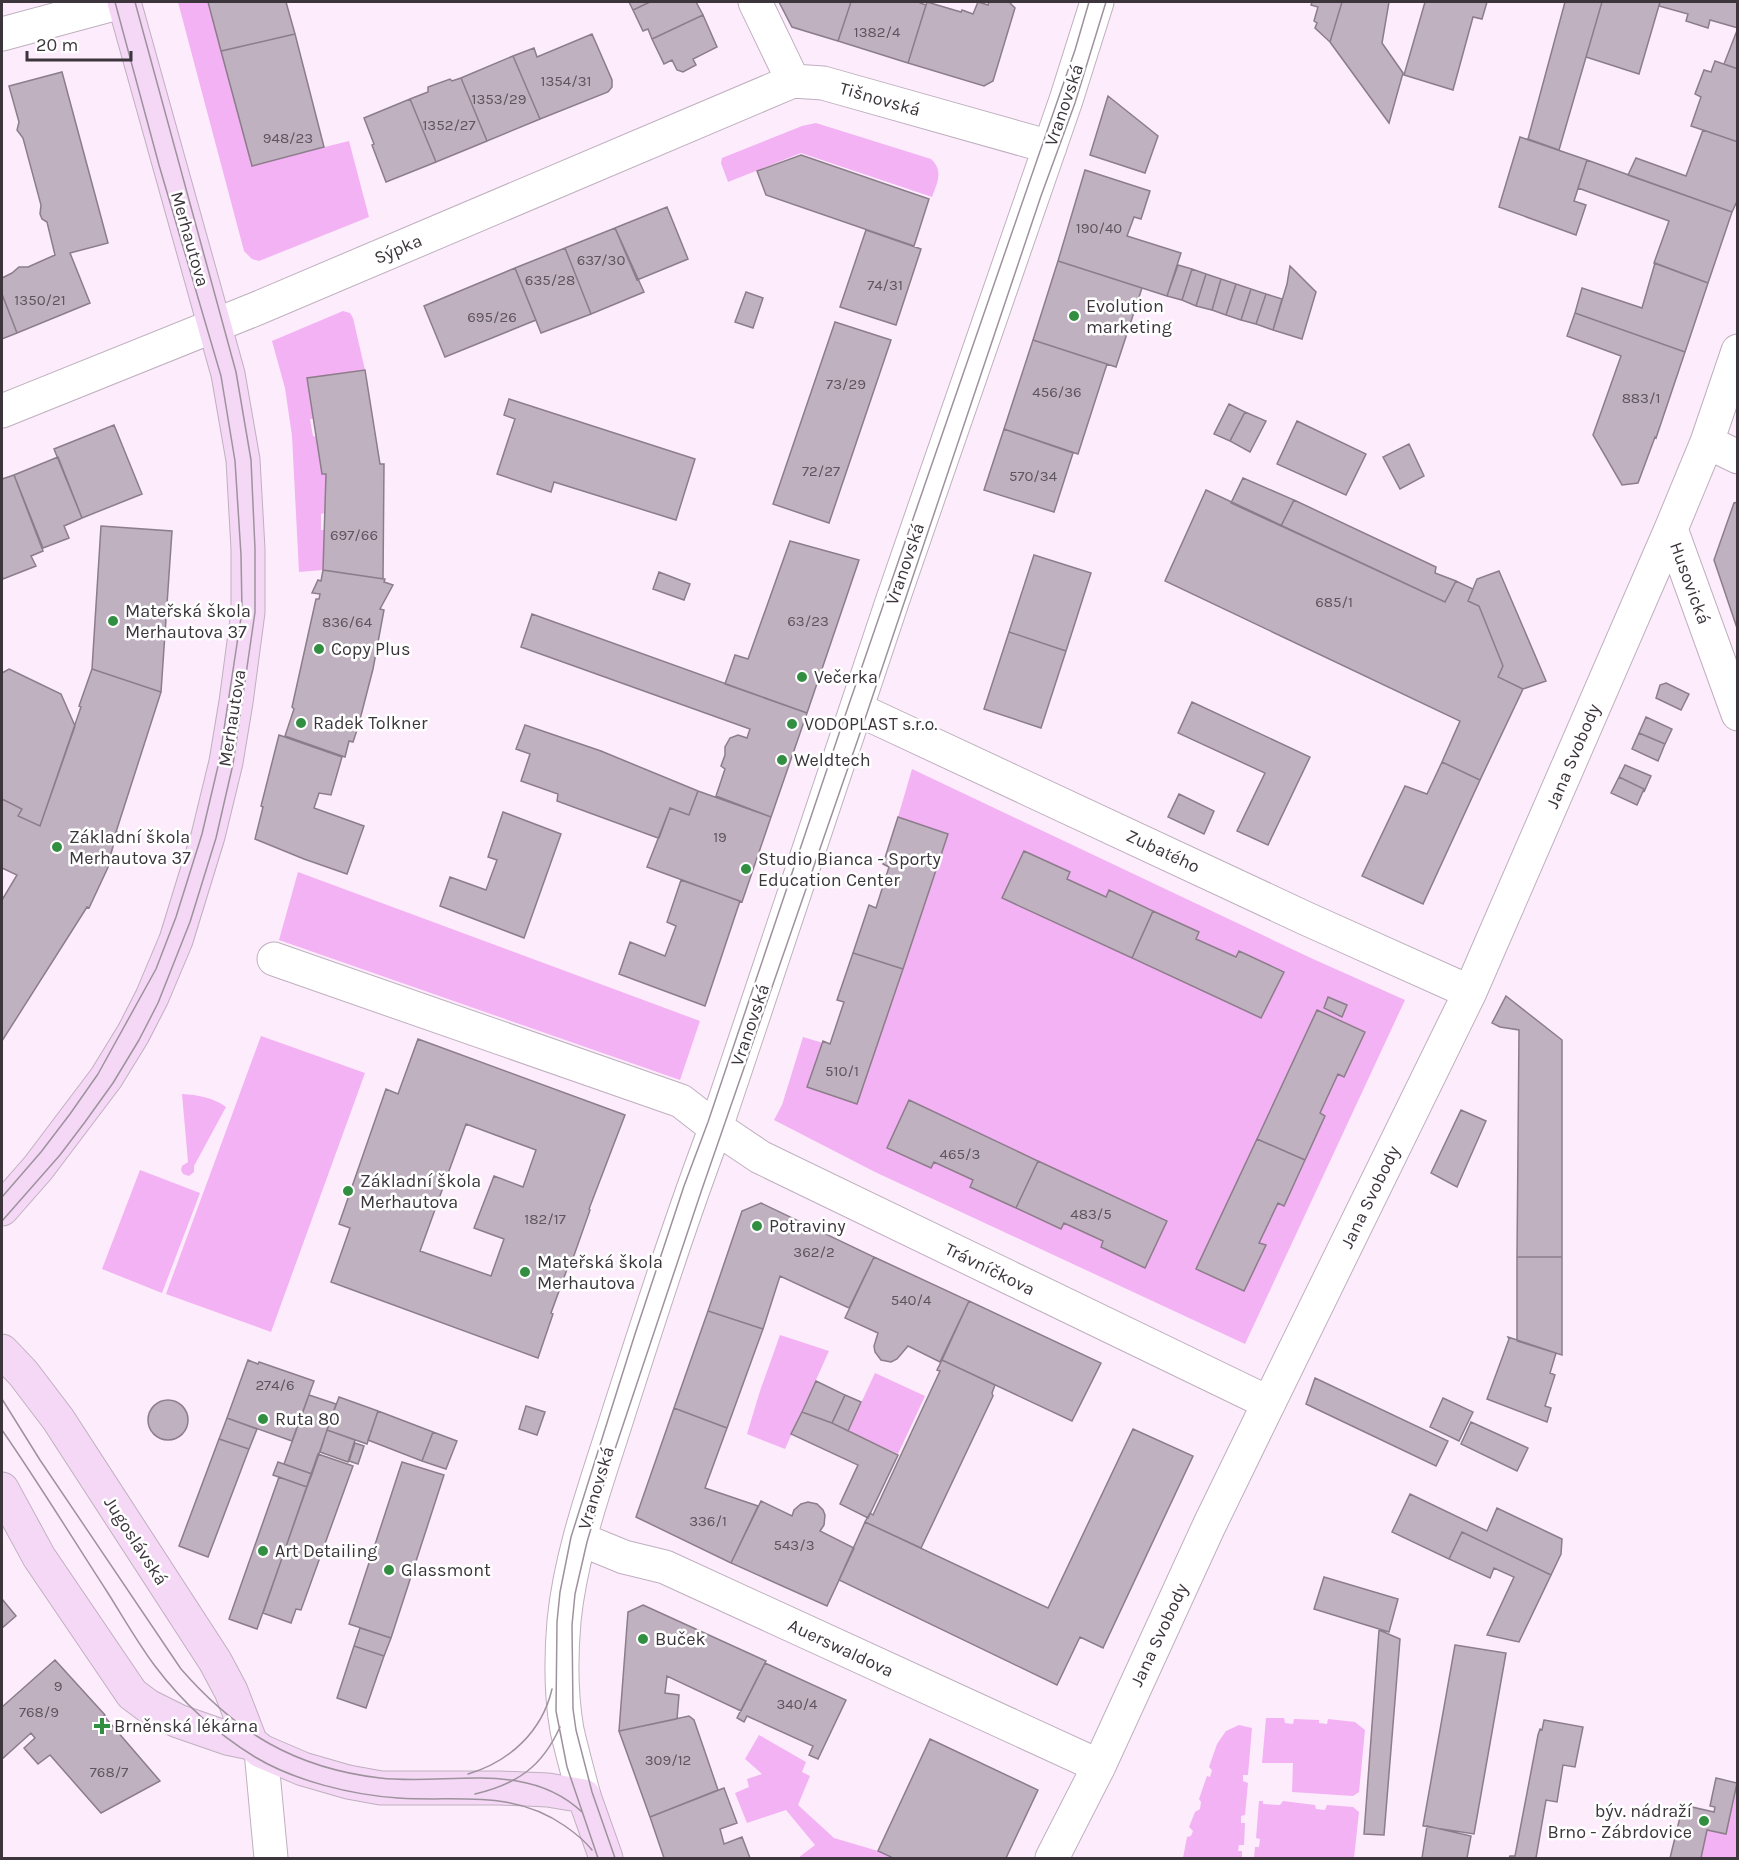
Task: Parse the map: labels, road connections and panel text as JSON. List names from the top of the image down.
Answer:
{
  "streets": {
    "street": [
      "Tišnovská",
      "Vranovská",
      "Merhautova",
      "Sýpka",
      "Husovická",
      "Jana Svobody",
      "Zubatého",
      "Trávníčkova",
      "Jugoslávská",
      "Auerswaldova"
    ]
  },
  "crossings": [
    ["Tišnovská", "Vranovská"],
    ["Tišnovská", "Sýpka"],
    ["Vranovská", "Zubatého"],
    ["Vranovská", "Trávníčkova"],
    ["Vranovská", "Auerswaldova"],
    ["Merhautova", "Sýpka"],
    ["Husovická", "Jana Svobody"],
    ["Jana Svobody", "Zubatého"],
    ["Jana Svobody", "Trávníčkova"],
    ["Jana Svobody", "Auerswaldova"]
  ],
  "places": {
    "other": [
      "Evolution marketing",
      "Mateřská škola Merhautova 37",
      "Copy Plus",
      "Večerka",
      "Radek Tolkner",
      "VODOPLAST s.r.o.",
      "Weldtech",
      "Základní škola Merhautova 37",
      "Studio Bianca - Sporty Education Center",
      "Základní škola Merhautova",
      "Potraviny",
      "Mateřská škola Merhautova",
      "Ruta 80",
      "Art Detailing",
      "Glassmont",
      "Buček",
      "býv. nádraží Brno - Zábrdovice"
    ],
    "health": ["Brněnská lékárna"]
  },
  "house_numbers": [
    "1382/4",
    "1354/31",
    "1353/29",
    "1352/27",
    "948/23",
    "190/40",
    "637/30",
    "635/28",
    "74/31",
    "1350/21",
    "695/26",
    "73/29",
    "456/36",
    "883/1",
    "72/27",
    "570/34",
    "697/66",
    "685/1",
    "63/23",
    "836/64",
    "19",
    "510/1",
    "465/3",
    "483/5",
    "182/17",
    "362/2",
    "540/4",
    "274/6",
    "336/1",
    "543/3",
    "9",
    "340/4",
    "768/9",
    "309/12",
    "768/7"
  ],
  "scale_bar": "20 m"
}
